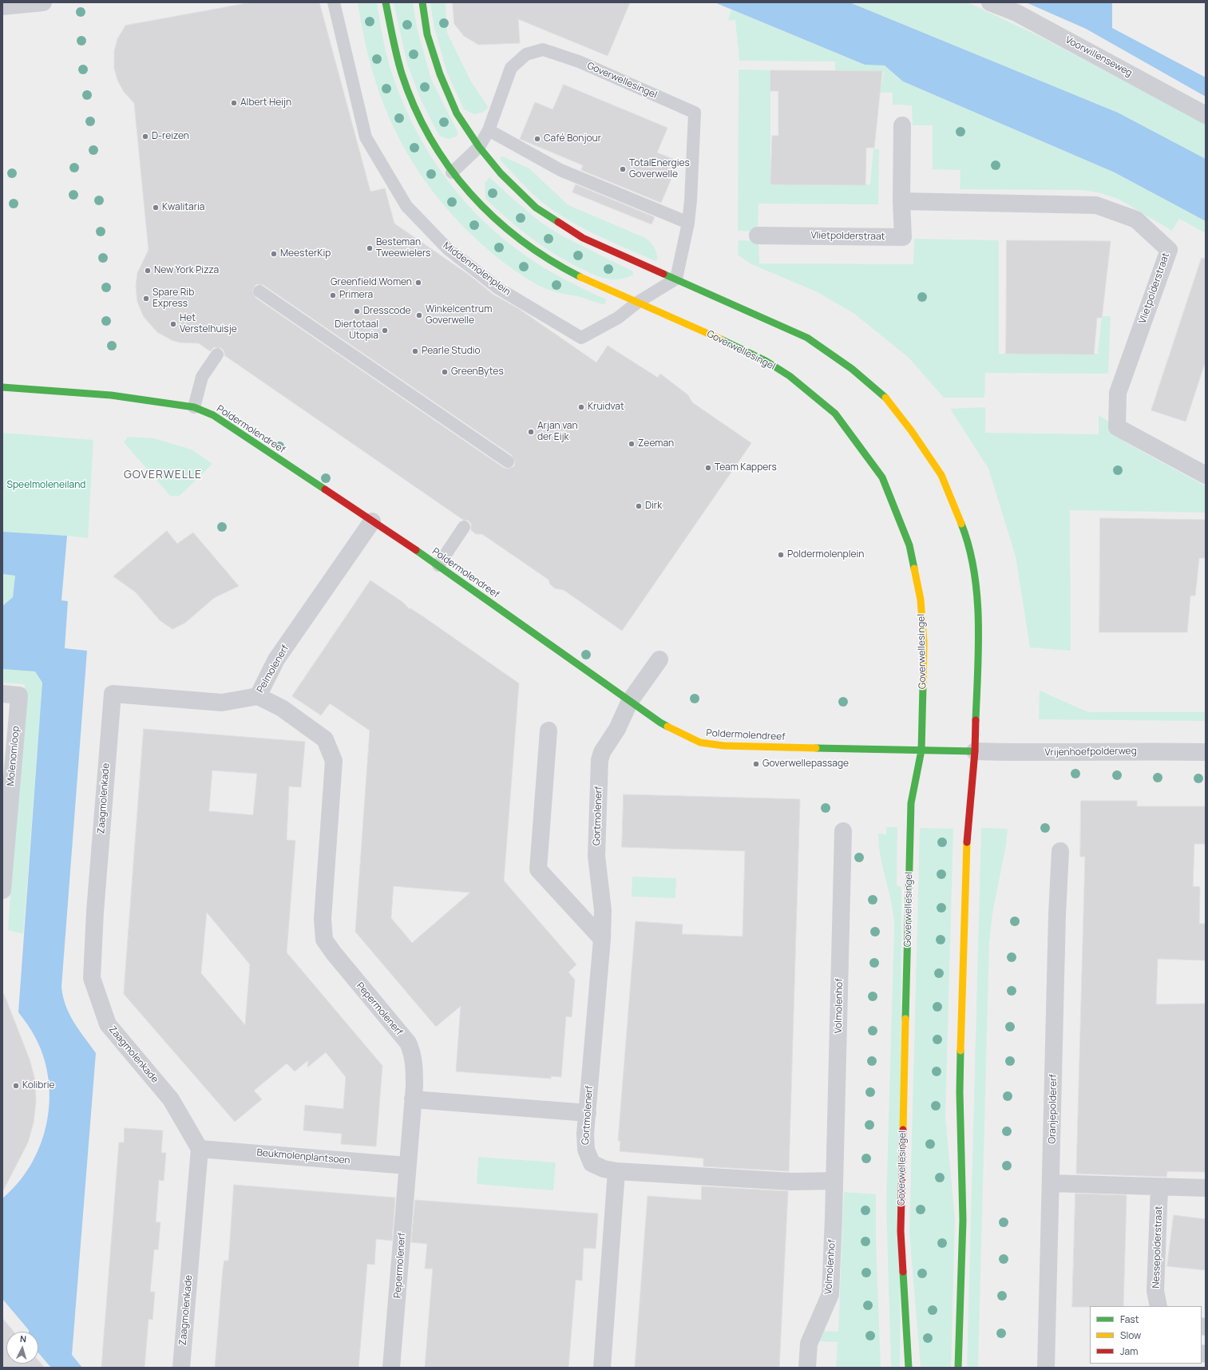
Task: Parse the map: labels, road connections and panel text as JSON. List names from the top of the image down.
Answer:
{
  "streets": {
    "main road": ["Goverwellesingel", "Poldermolendreef"],
    "street": [
      "Voorwillenseweg",
      "Vlietpolderstraat",
      "Pelmolenerf",
      "Vrijenhoefpolderweg",
      "Molenomloop",
      "Zaagmolenkade",
      "Gortmolenerf",
      "Volmolenhof",
      "Pepermolenerf",
      "Oranjepoldererf",
      "Beukmolenplantsoen",
      "Nessepolderstraat"
    ],
    "lane": ["Middenmolenplein"]
  },
  "crossings": [
    ["Goverwellesingel", "Middenmolenplein"],
    ["Goverwellesingel", "Poldermolendreef"],
    ["Poldermolendreef", "Pelmolenerf"],
    ["Poldermolendreef", "Vrijenhoefpolderweg"],
    ["Poldermolendreef", "Gortmolenerf"],
    ["Pelmolenerf", "Zaagmolenkade"],
    ["Pelmolenerf", "Pepermolenerf"],
    ["Zaagmolenkade", "Beukmolenplantsoen"],
    ["Pepermolenerf", "Beukmolenplantsoen"]
  ],
  "districts": ["GOVERWELLE"],
  "parks": ["Speelmoleneiland"],
  "places": [
    "Albert Heijn",
    "D-reizen",
    "Café Bonjour",
    "TotalEnergies Goverwelle",
    "Kwalitaria",
    "Besteman Tweewielers",
    "MeesterKip",
    "New York Pizza",
    "Greenfield Women",
    "Primera",
    "Spare Rib Express",
    "Dresscode",
    "Winkelcentrum Goverwelle",
    "Het Verstelhuisje",
    "Diertotaal Utopia",
    "Pearle Studio",
    "GreenBytes",
    "Kruidvat",
    "Arjan van der Eijk",
    "Zeeman",
    "Team Kappers",
    "Dirk",
    "Poldermolenplein",
    "Goverwellepassage",
    "Kolibrie"
  ],
  "legend": ["Fast", "Slow", "Jam"],
  "north": "top"
}
